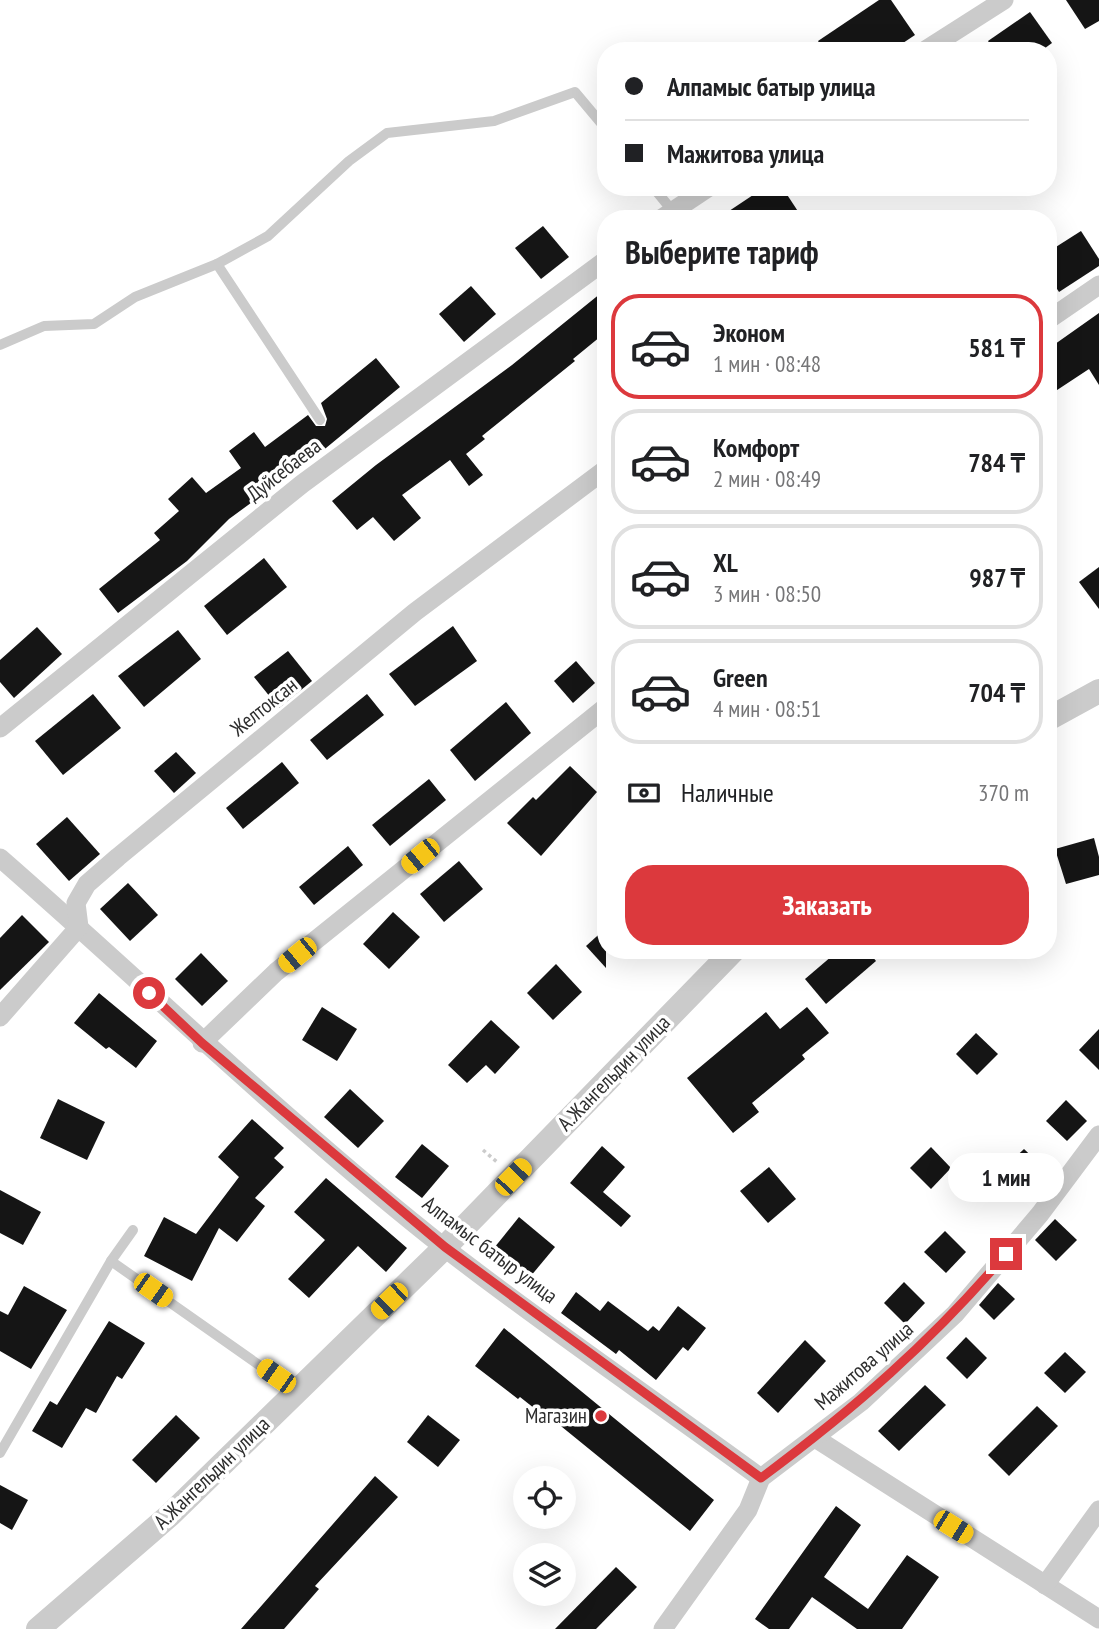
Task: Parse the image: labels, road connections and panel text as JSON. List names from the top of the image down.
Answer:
{
  "streets": {
    "street": [
      "Дуйсебаева",
      "Желтоксан",
      "А.Жангельдин улица",
      "Алпамыс батыр улица",
      "Мажитова улица"
    ]
  },
  "crossings": [
    ["Желтоксан", "Алпамыс батыр улица"],
    ["А.Жангельдин улица", "Алпамыс батыр улица"],
    ["Алпамыс батыр улица", "Мажитова улица"]
  ],
  "places": ["Магазин"],
  "page": {
    "banner": ["Алпамыс батыр улица", "Мажитова улица"],
    "heading": "Выберите тариф",
    "list": [
      {
        "name": "Эконом",
        "note": "1 мин · 08:48",
        "value": "581 ₸"
      },
      {
        "name": "Комфорт",
        "note": "2 мин · 08:49",
        "value": "784 ₸"
      },
      {
        "name": "XL",
        "note": "3 мин · 08:50",
        "value": "987 ₸"
      },
      {
        "name": "Green",
        "note": "4 мин · 08:51",
        "value": "704 ₸"
      }
    ],
    "pay": ["Наличные", "370 m"],
    "buttons": "Заказать",
    "bubble": "1 мин"
  }
}
